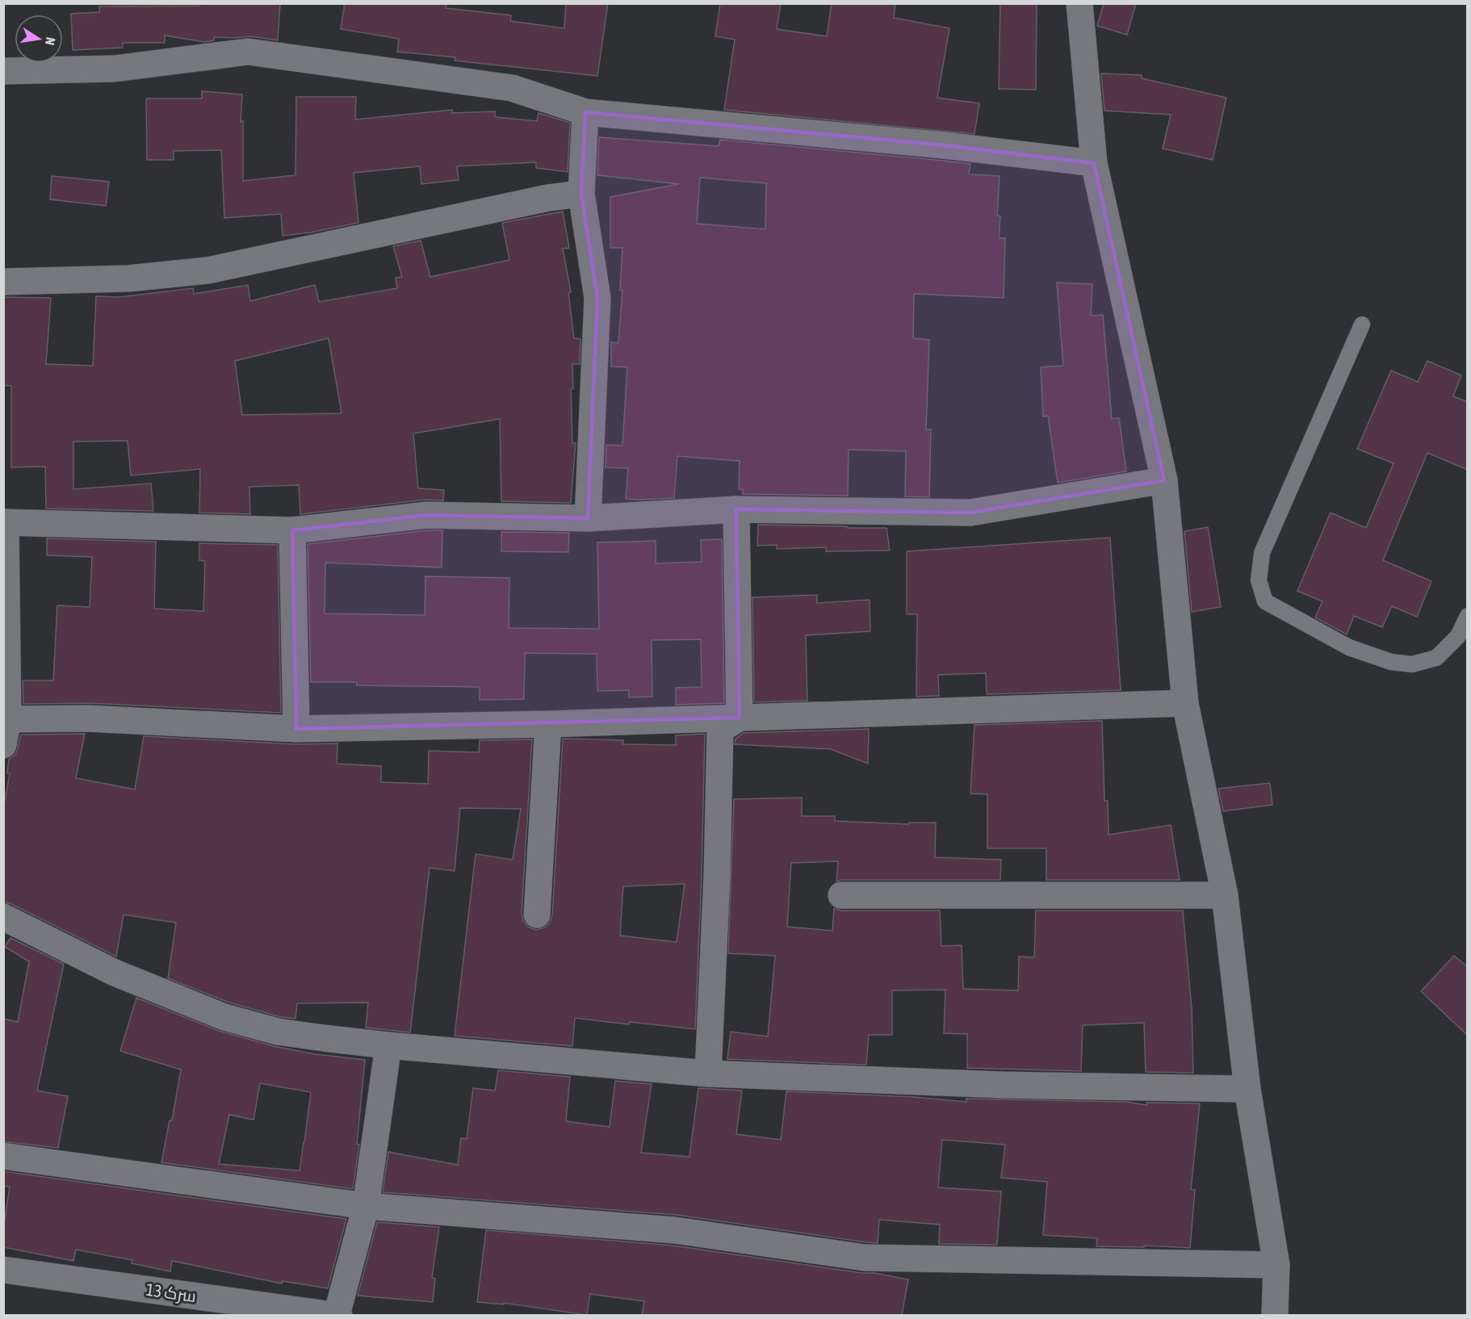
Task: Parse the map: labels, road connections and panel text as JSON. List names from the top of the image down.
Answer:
{
  "streets": {
    "street": ["سرک 13"]
  },
  "north": "right"
}
